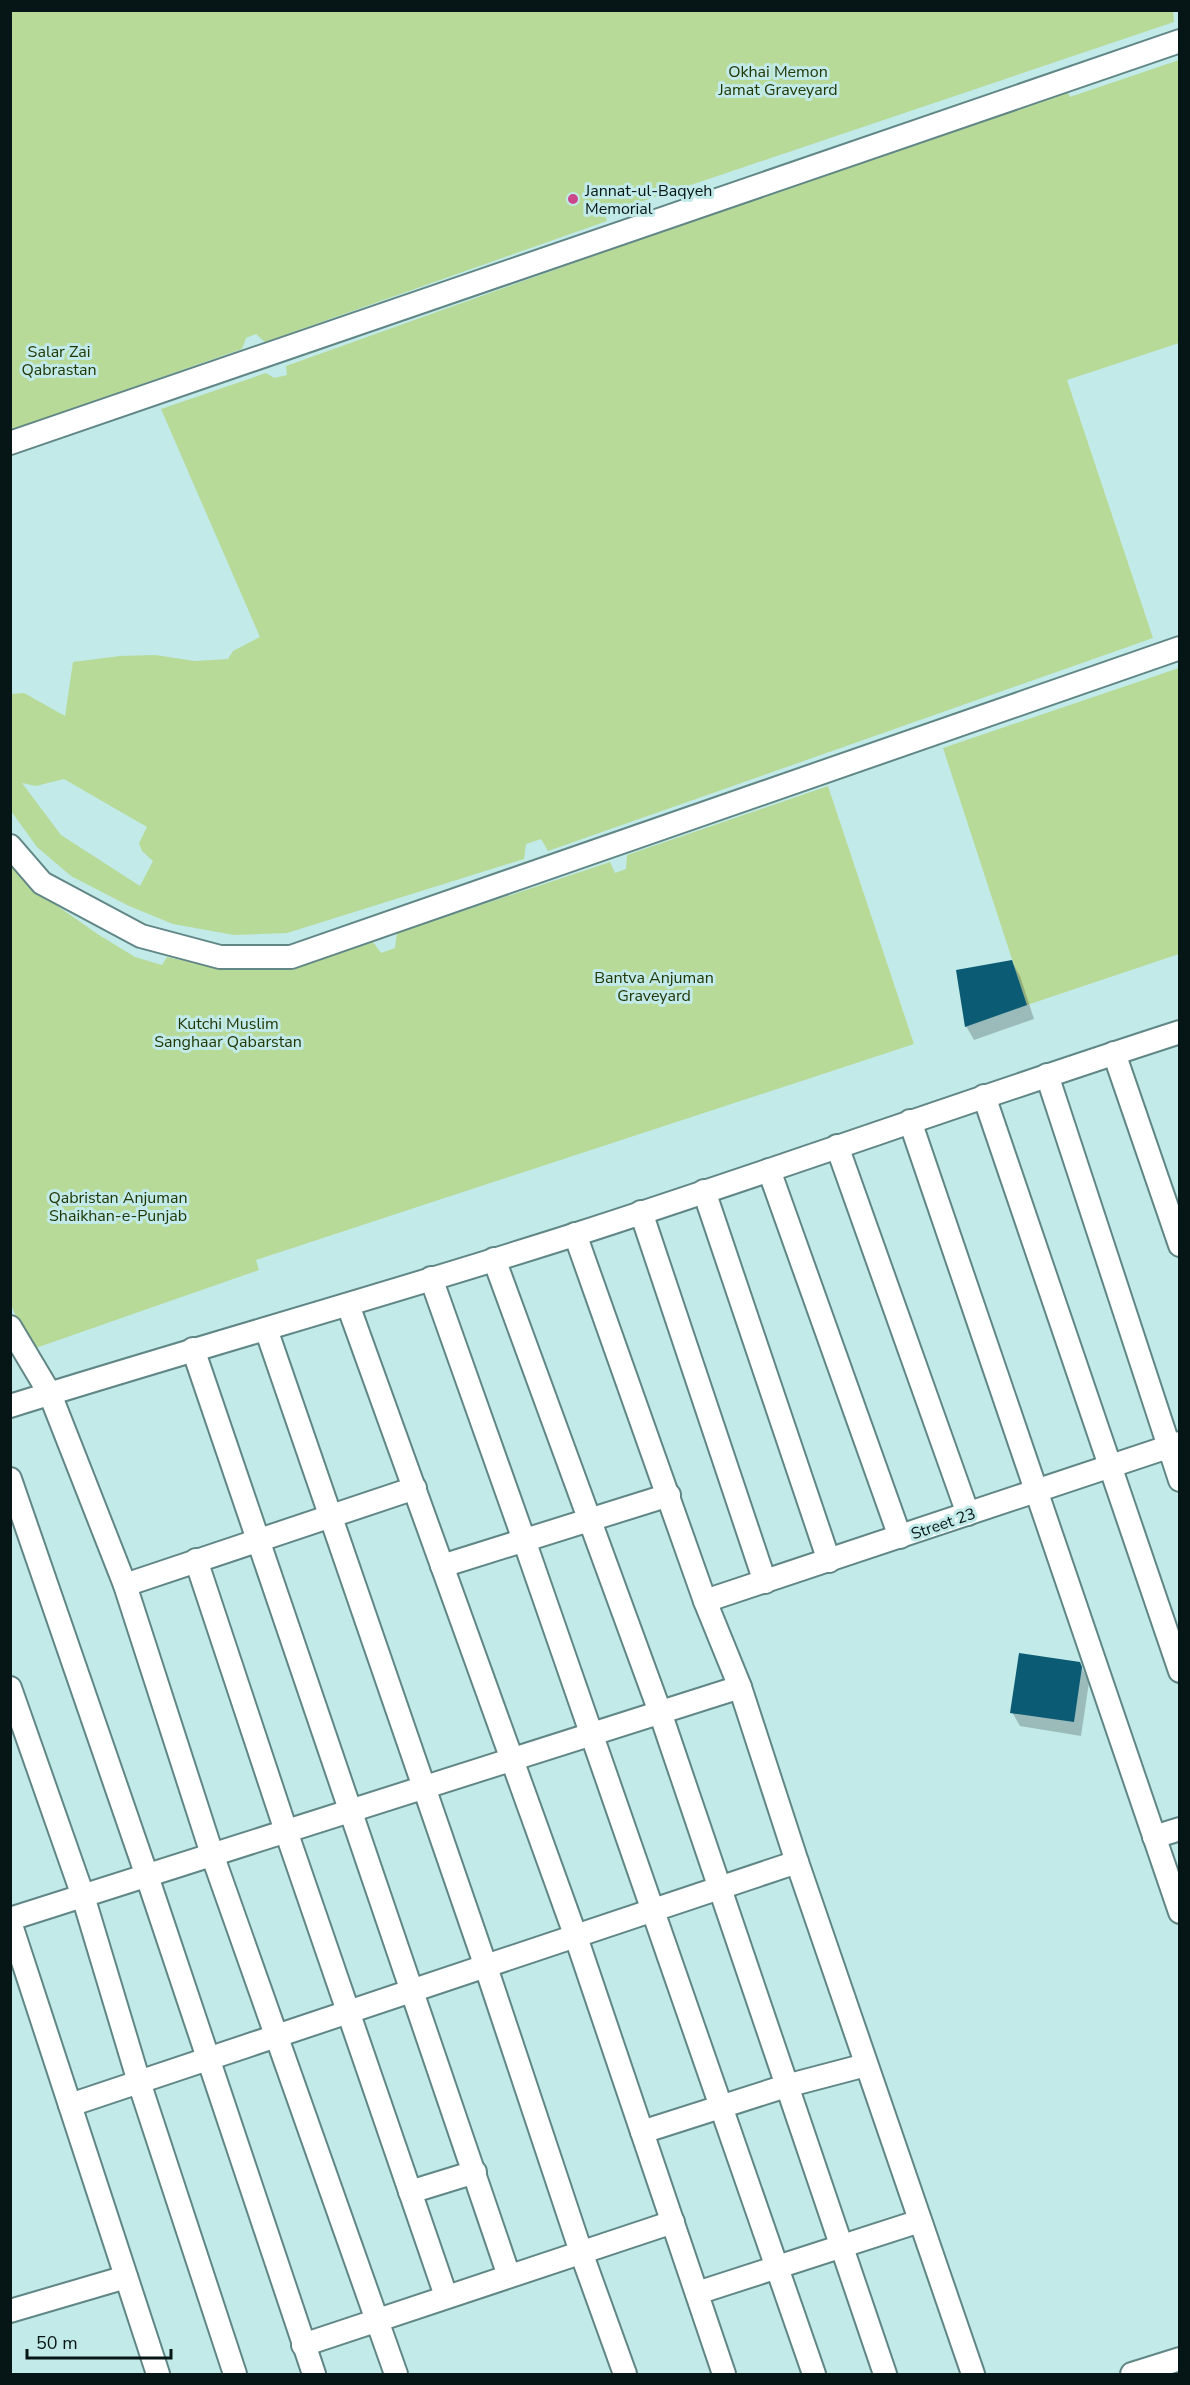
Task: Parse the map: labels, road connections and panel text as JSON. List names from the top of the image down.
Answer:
{
  "streets": {
    "street": ["Street 23"]
  },
  "parks": [
    "Okhai Memon Jamat Graveyard",
    "Salar Zai Qabrastan",
    "Bantva Anjuman Graveyard",
    "Kutchi Muslim Sanghaar Qabarstan",
    "Qabristan Anjuman Shaikhan-e-Punjab"
  ],
  "places": ["Jannat-ul-Baqyeh Memorial"],
  "scale_bar": "50 m"
}
